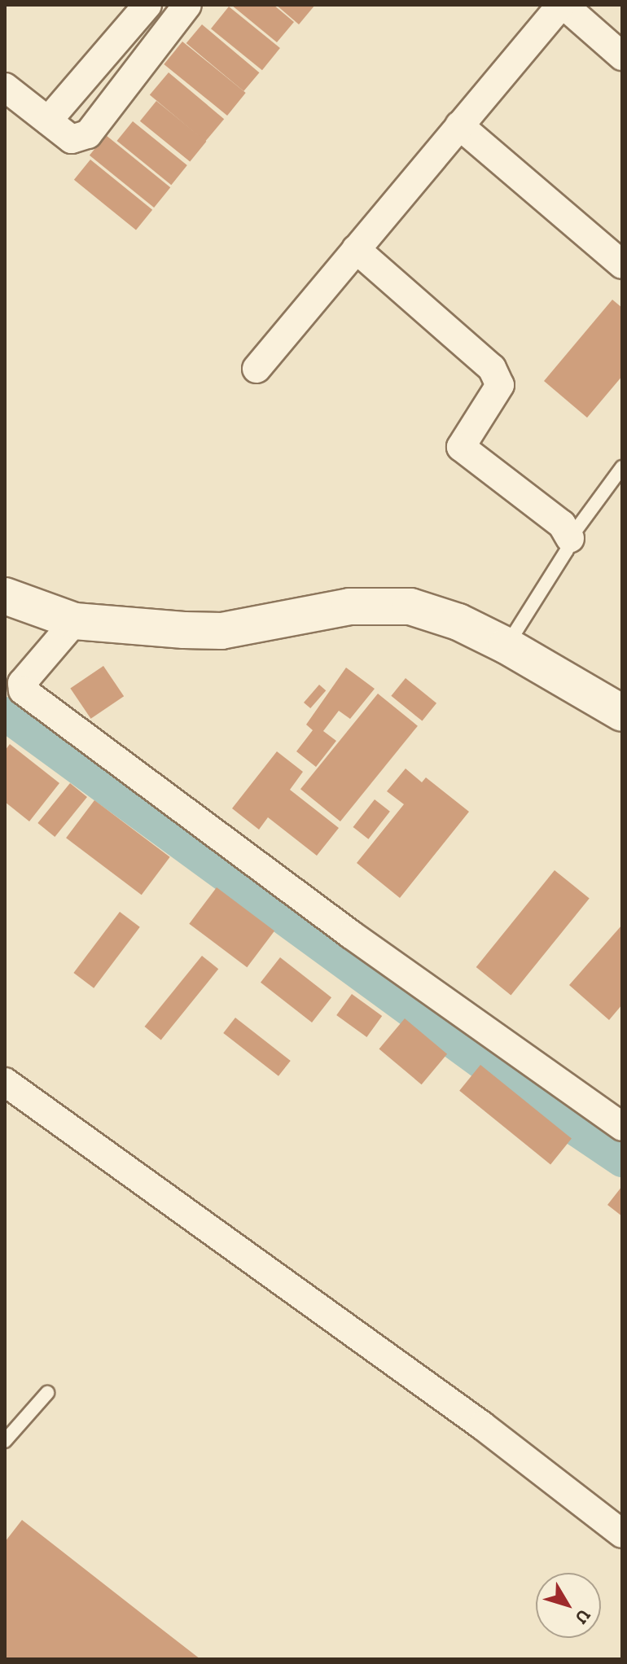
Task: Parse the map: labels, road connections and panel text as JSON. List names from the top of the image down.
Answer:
{
  "north": "bottom right"
}
